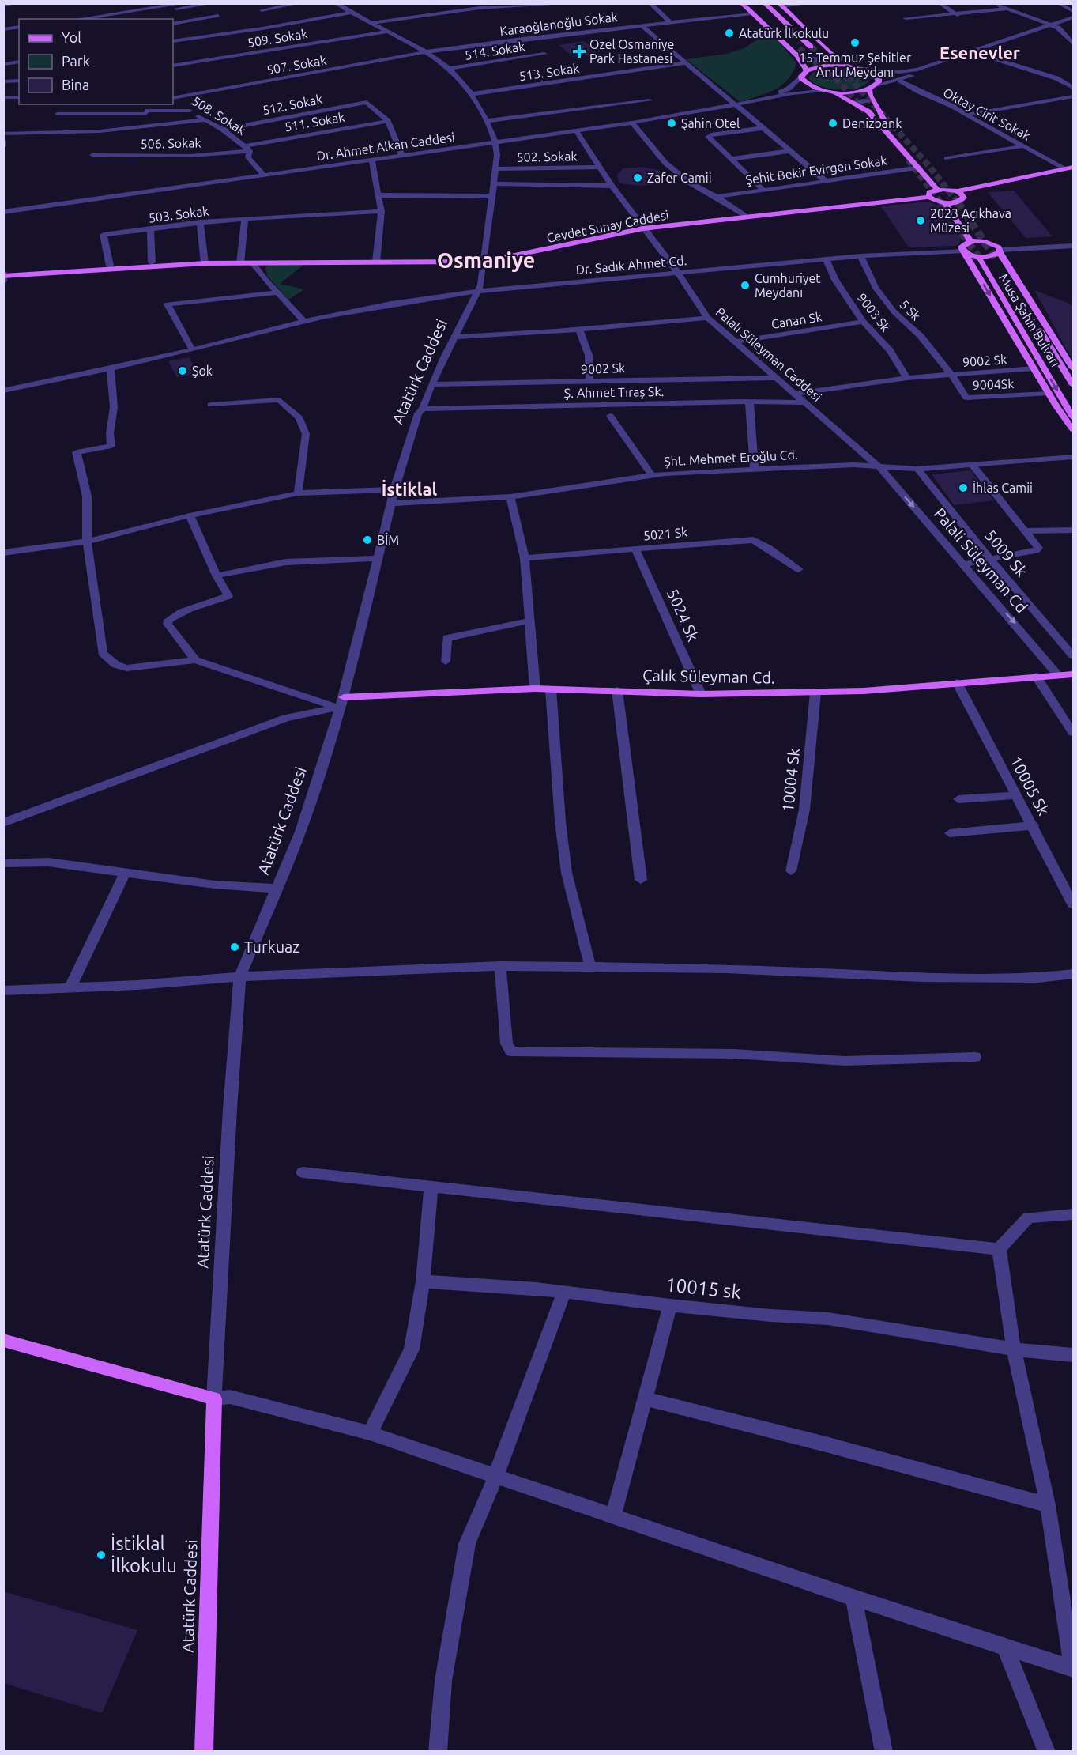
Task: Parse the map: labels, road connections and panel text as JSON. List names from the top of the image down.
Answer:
{
  "streets": {
    "main road": [
      "Cevdet Sunay Caddesi",
      "Musa Şahin Bulvarı",
      "Atatürk Caddesi",
      "Çalık Süleyman Cd."
    ],
    "street": [
      "Karaoğlanoğlu Sokak",
      "509. Sokak",
      "514. Sokak",
      "507. Sokak",
      "513. Sokak",
      "512. Sokak",
      "Oktay Cirit Sokak",
      "508. Sokak",
      "511. Sokak",
      "506. Sokak",
      "Dr. Ahmet Alkan Caddesi",
      "502. Sokak",
      "Şehit Bekir Evirgen Sokak",
      "503. Sokak",
      "Dr. Sadık Ahmet Cd.",
      "5 Sk",
      "9003 Sk",
      "Canan Sk",
      "Palalı Süleyman Caddesi",
      "9002 Sk",
      "9004Sk",
      "Ş. Ahmet Tıraş Sk.",
      "Şht. Mehmet Eroğlu Cd.",
      "5021 Sk",
      "5009 Sk",
      "Palali Süleyman Cd",
      "5024 Sk",
      "10004 Sk",
      "10005 Sk",
      "10015 sk"
    ]
  },
  "crossings": [
    ["Karaoğlanoğlu Sokak", "507. Sokak"],
    ["Karaoğlanoğlu Sokak", "Atatürk Caddesi"],
    ["509. Sokak", "Atatürk Caddesi"],
    ["514. Sokak", "Atatürk Caddesi"],
    ["507. Sokak", "Atatürk Caddesi"],
    ["513. Sokak", "Atatürk Caddesi"],
    ["512. Sokak", "508. Sokak"],
    ["512. Sokak", "511. Sokak"],
    ["508. Sokak", "511. Sokak"],
    ["508. Sokak", "506. Sokak"],
    ["508. Sokak", "Dr. Ahmet Alkan Caddesi"],
    ["511. Sokak", "506. Sokak"],
    ["Dr. Ahmet Alkan Caddesi", "Palalı Süleyman Caddesi"],
    ["Dr. Ahmet Alkan Caddesi", "Atatürk Caddesi"],
    ["502. Sokak", "Palalı Süleyman Caddesi"],
    ["502. Sokak", "Atatürk Caddesi"],
    ["Cevdet Sunay Caddesi", "Palalı Süleyman Caddesi"],
    ["Cevdet Sunay Caddesi", "Atatürk Caddesi"],
    ["Dr. Sadık Ahmet Cd.", "5 Sk"],
    ["Dr. Sadık Ahmet Cd.", "9003 Sk"],
    ["Dr. Sadık Ahmet Cd.", "Palalı Süleyman Caddesi"],
    ["Dr. Sadık Ahmet Cd.", "Atatürk Caddesi"],
    ["5 Sk", "9002 Sk"],
    ["5 Sk", "9004Sk"],
    ["9003 Sk", "Canan Sk"],
    ["9003 Sk", "9002 Sk"],
    ["Canan Sk", "Palalı Süleyman Caddesi"],
    ["Palalı Süleyman Caddesi", "9002 Sk"],
    ["Palalı Süleyman Caddesi", "Ş. Ahmet Tıraş Sk."],
    ["Palalı Süleyman Caddesi", "Şht. Mehmet Eroğlu Cd."],
    ["Palalı Süleyman Caddesi", "Palali Süleyman Cd"],
    ["9002 Sk", "Atatürk Caddesi"],
    ["9002 Sk", "9004Sk"],
    ["Atatürk Caddesi", "Ş. Ahmet Tıraş Sk."],
    ["Atatürk Caddesi", "Şht. Mehmet Eroğlu Cd."],
    ["Atatürk Caddesi", "Çalık Süleyman Cd."],
    ["Şht. Mehmet Eroğlu Cd.", "5009 Sk"],
    ["Şht. Mehmet Eroğlu Cd.", "Palali Süleyman Cd"],
    ["5021 Sk", "5024 Sk"],
    ["Palali Süleyman Cd", "Çalık Süleyman Cd."],
    ["5024 Sk", "Çalık Süleyman Cd."],
    ["Çalık Süleyman Cd.", "10004 Sk"],
    ["Çalık Süleyman Cd.", "10005 Sk"]
  ],
  "districts": ["Esenevler", "Osmaniye", "İstiklal"],
  "places": {
    "other": [
      "Atatürk İlkokulu",
      "15 Temmuz Şehitler Anıtı Meydanı",
      "Şahin Otel",
      "Denizbank",
      "Zafer Camii",
      "2023 Açıkhava Müzesi",
      "Cumhuriyet Meydanı",
      "Şok",
      "İhlas Camii",
      "BİM",
      "Turkuaz",
      "İstiklal İlkokulu"
    ],
    "health": ["Ozel Osmaniye Park Hastanesi"]
  },
  "legend": ["Yol", "Park", "Bina"]
}
